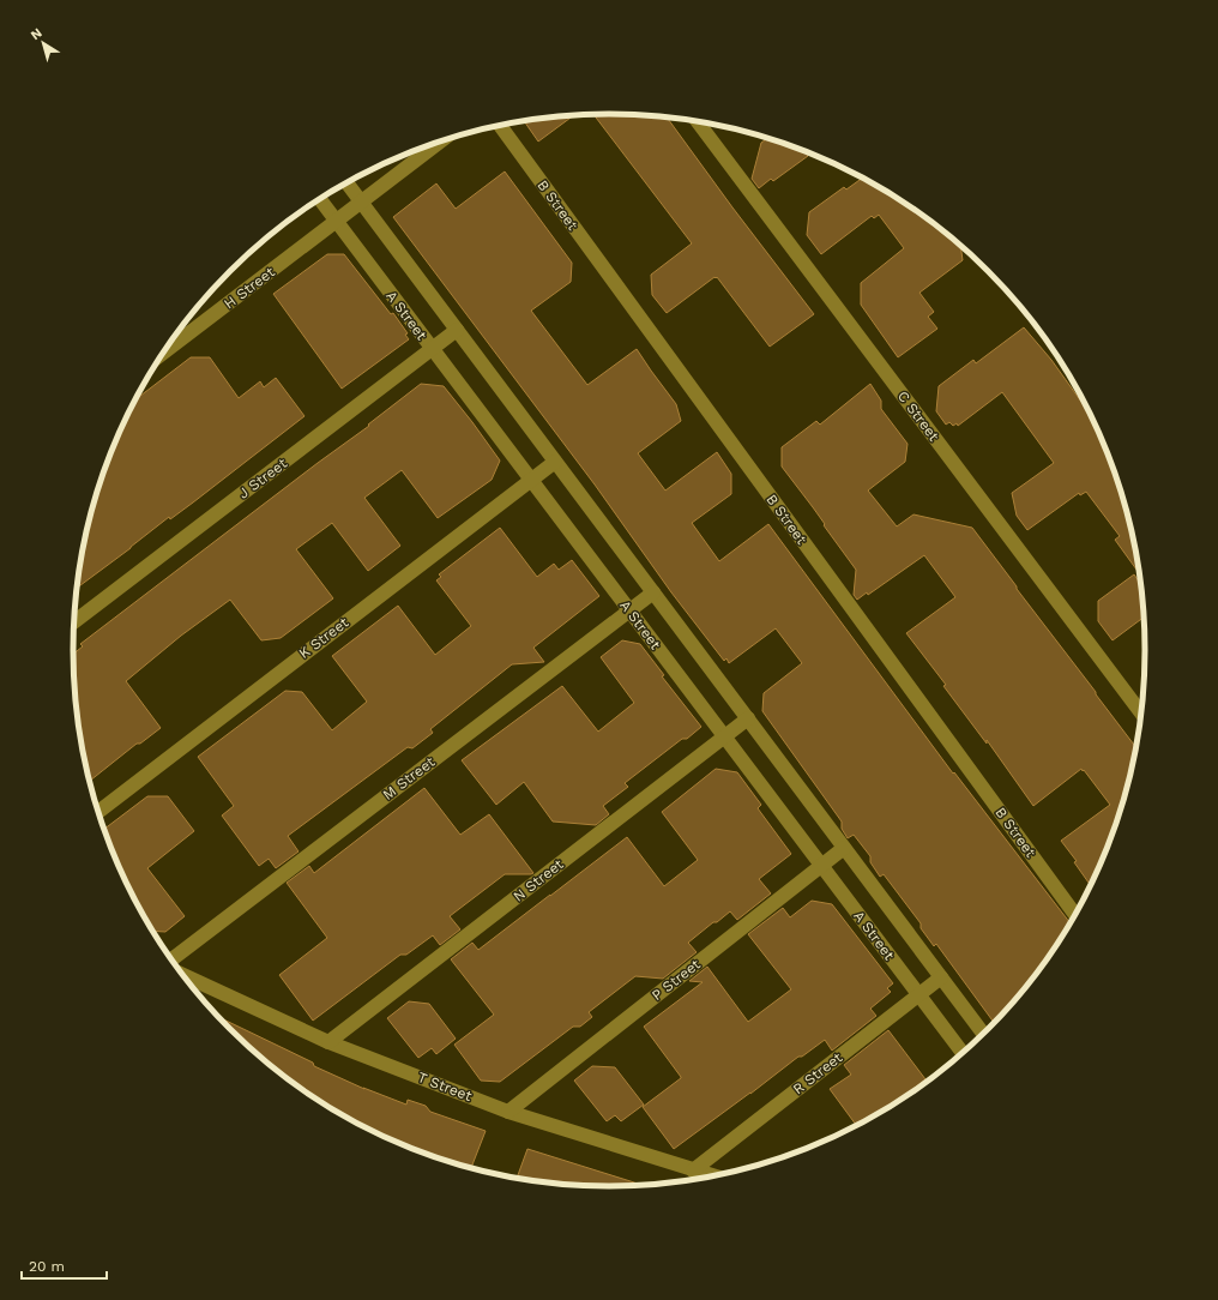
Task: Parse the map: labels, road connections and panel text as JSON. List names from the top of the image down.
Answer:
{
  "streets": {
    "street": [
      "B Street",
      "H Street",
      "A Street",
      "C Street",
      "J Street",
      "K Street",
      "M Street",
      "N Street",
      "P Street",
      "R Street",
      "T Street"
    ]
  },
  "crossings": [
    ["H Street", "A Street"],
    ["A Street", "J Street"],
    ["A Street", "K Street"],
    ["A Street", "M Street"],
    ["A Street", "N Street"],
    ["A Street", "P Street"],
    ["A Street", "R Street"],
    ["N Street", "T Street"],
    ["P Street", "T Street"],
    ["R Street", "T Street"]
  ],
  "scale_bar": "20 m",
  "north": "top left"
}
